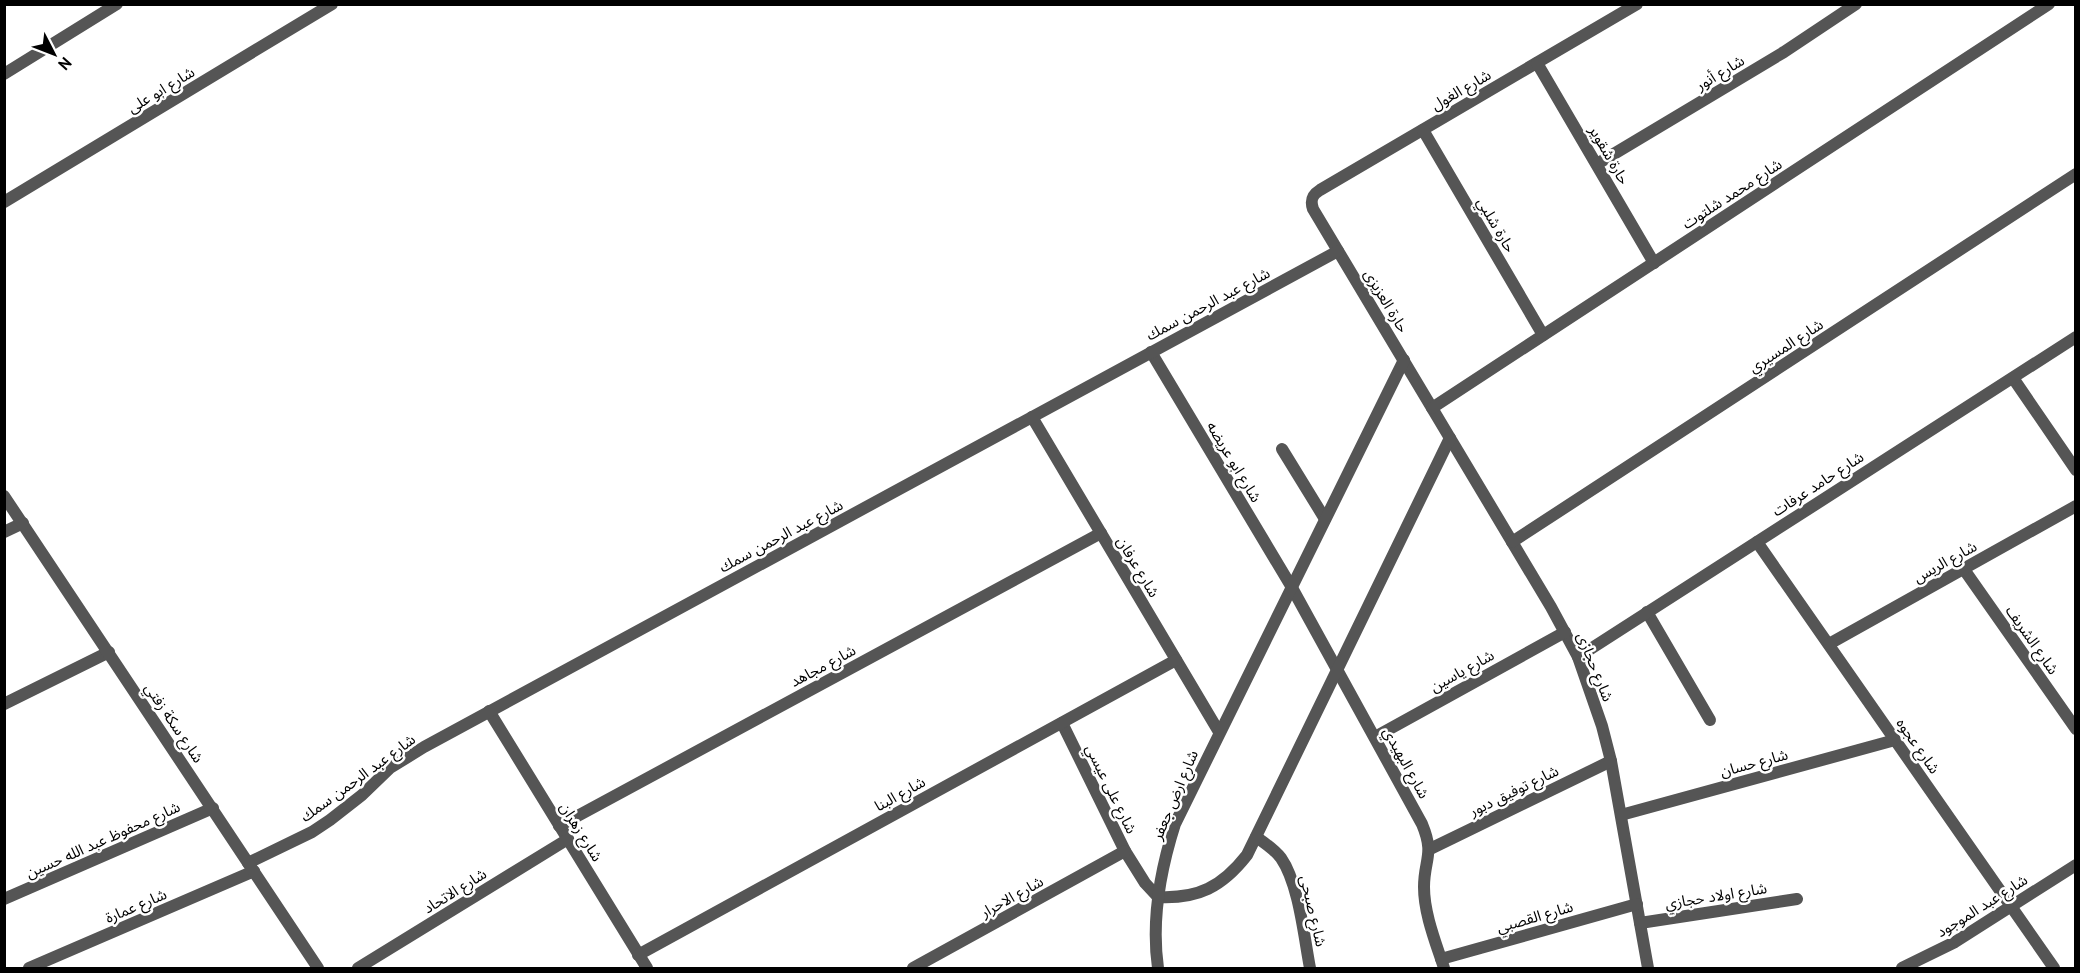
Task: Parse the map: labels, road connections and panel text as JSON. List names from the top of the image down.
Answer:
{
  "streets": {
    "street": [
      "شارع أنور",
      "شارع ابو على",
      "شارع الغول",
      "حارة شقوير",
      "شارع محمد شلتوت",
      "حارة شلبي",
      "حارة العزيزى",
      "شارع عبد الرحمن سمك",
      "شارع المسيري",
      "شارع ابو عريضه",
      "شارع حامد عرفات",
      "شارع الريس",
      "شارع عرفان",
      "شارع الشريف",
      "شارع مجاهد",
      "شارع حجازى",
      "شارع ياسين",
      "شارع سكة زفتي",
      "شارع عجوه",
      "شارع البهيدي",
      "شارع حسان",
      "شارع على عيسي",
      "شارع توفيق دبور",
      "شارع البنا",
      "شارع ارض جعفر",
      "شارع زهران",
      "شارع محفوظ عبد الله حسين",
      "شارع الاتحاد",
      "شارع اولاد حجازي",
      "شارع الاحرار",
      "شارع عمارة",
      "شارع عبد الموجود",
      "شارع صبحى",
      "شارع القصبي"
    ]
  },
  "crossings": [
    ["شارع أنور", "حارة شقوير"],
    ["شارع الغول", "حارة شقوير"],
    ["شارع الغول", "حارة شلبي"],
    ["شارع الغول", "حارة العزيزى"],
    ["حارة شقوير", "شارع محمد شلتوت"],
    ["شارع محمد شلتوت", "حارة شلبي"],
    ["شارع محمد شلتوت", "حارة العزيزى"],
    ["شارع محمد شلتوت", "شارع حجازى"],
    ["حارة العزيزى", "شارع عبد الرحمن سمك"],
    ["حارة العزيزى", "شارع حجازى"],
    ["حارة العزيزى", "شارع ارض جعفر"],
    ["شارع عبد الرحمن سمك", "شارع ابو عريضه"],
    ["شارع عبد الرحمن سمك", "شارع عرفان"],
    ["شارع عبد الرحمن سمك", "شارع سكة زفتي"],
    ["شارع عبد الرحمن سمك", "شارع زهران"],
    ["شارع عبد الرحمن سمك", "شارع عمارة"],
    ["شارع المسيري", "شارع حجازى"],
    ["شارع ابو عريضه", "شارع البهيدي"],
    ["شارع ابو عريضه", "شارع ارض جعفر"],
    ["شارع حامد عرفات", "شارع حجازى"],
    ["شارع حامد عرفات", "شارع عجوه"],
    ["شارع الريس", "شارع الشريف"],
    ["شارع الريس", "شارع عجوه"],
    ["شارع عرفان", "شارع مجاهد"],
    ["شارع عرفان", "شارع البنا"],
    ["شارع عرفان", "شارع ارض جعفر"],
    ["شارع مجاهد", "شارع زهران"],
    ["شارع حجازى", "شارع ياسين"],
    ["شارع حجازى", "شارع حسان"],
    ["شارع حجازى", "شارع توفيق دبور"],
    ["شارع حجازى", "شارع اولاد حجازي"],
    ["شارع حجازى", "شارع القصبي"],
    ["شارع ياسين", "شارع البهيدي"],
    ["شارع سكة زفتي", "شارع محفوظ عبد الله حسين"],
    ["شارع سكة زفتي", "شارع عمارة"],
    ["شارع عجوه", "شارع حسان"],
    ["شارع عجوه", "شارع عبد الموجود"],
    ["شارع البهيدي", "شارع توفيق دبور"],
    ["شارع البهيدي", "شارع ارض جعفر"],
    ["شارع البهيدي", "شارع القصبي"],
    ["شارع على عيسي", "شارع البنا"],
    ["شارع على عيسي", "شارع ارض جعفر"],
    ["شارع على عيسي", "شارع الاحرار"],
    ["شارع البنا", "شارع زهران"],
    ["شارع زهران", "شارع الاتحاد"]
  ],
  "north": "bottom right"
}
